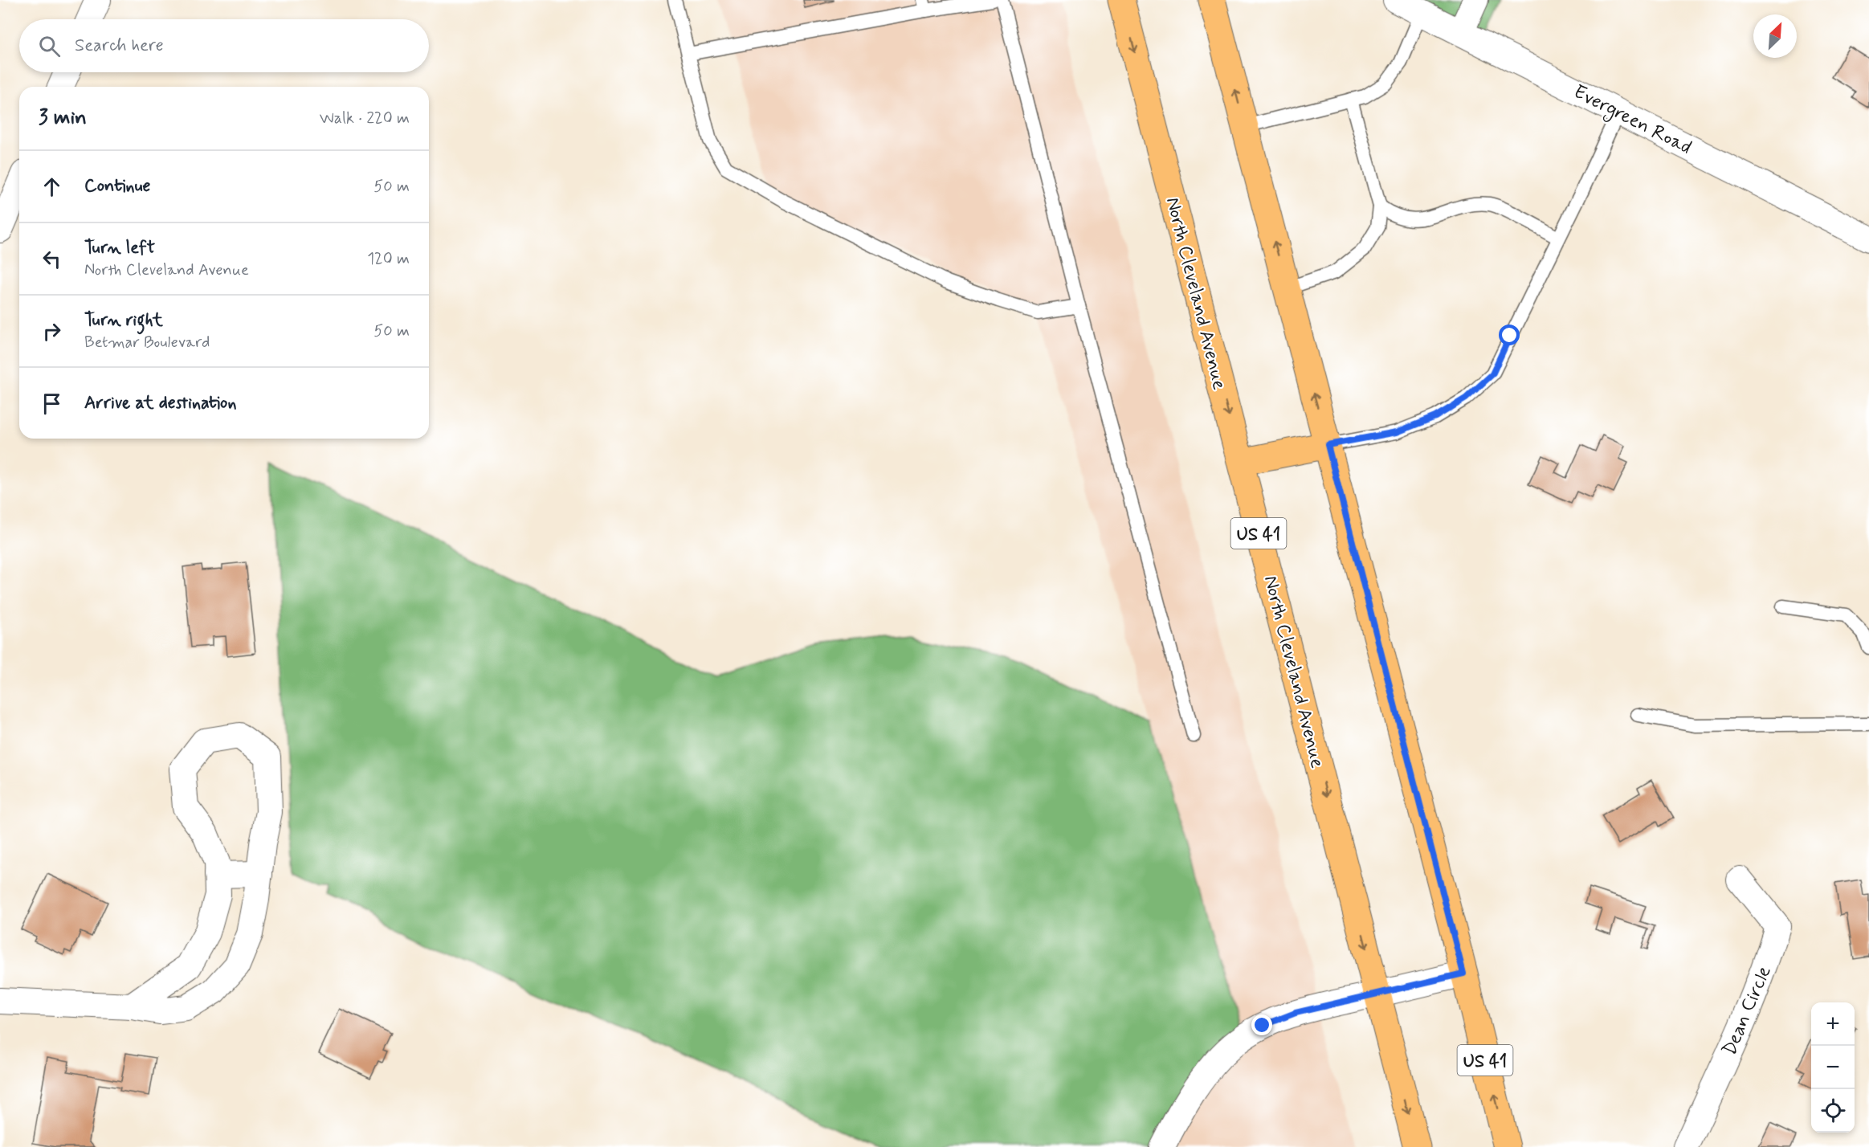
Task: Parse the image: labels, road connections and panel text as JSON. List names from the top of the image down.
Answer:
{
  "streets": {
    "main road": ["North Cleveland Avenue", "US 41"],
    "street": ["Evergreen Road", "Dean Circle"]
  },
  "north": "top right",
  "page": {
    "search": "Search here",
    "heading": ["3 min", "Walk · 220 m"],
    "list": [
      ["Continue", "50 m"],
      ["Turn left", "North Cleveland Avenue", "120 m"],
      ["Turn right", "Betmar Boulevard", "50 m"],
      "Arrive at destination"
    ],
    "map_buttons": ["+", "−"]
  }
}
